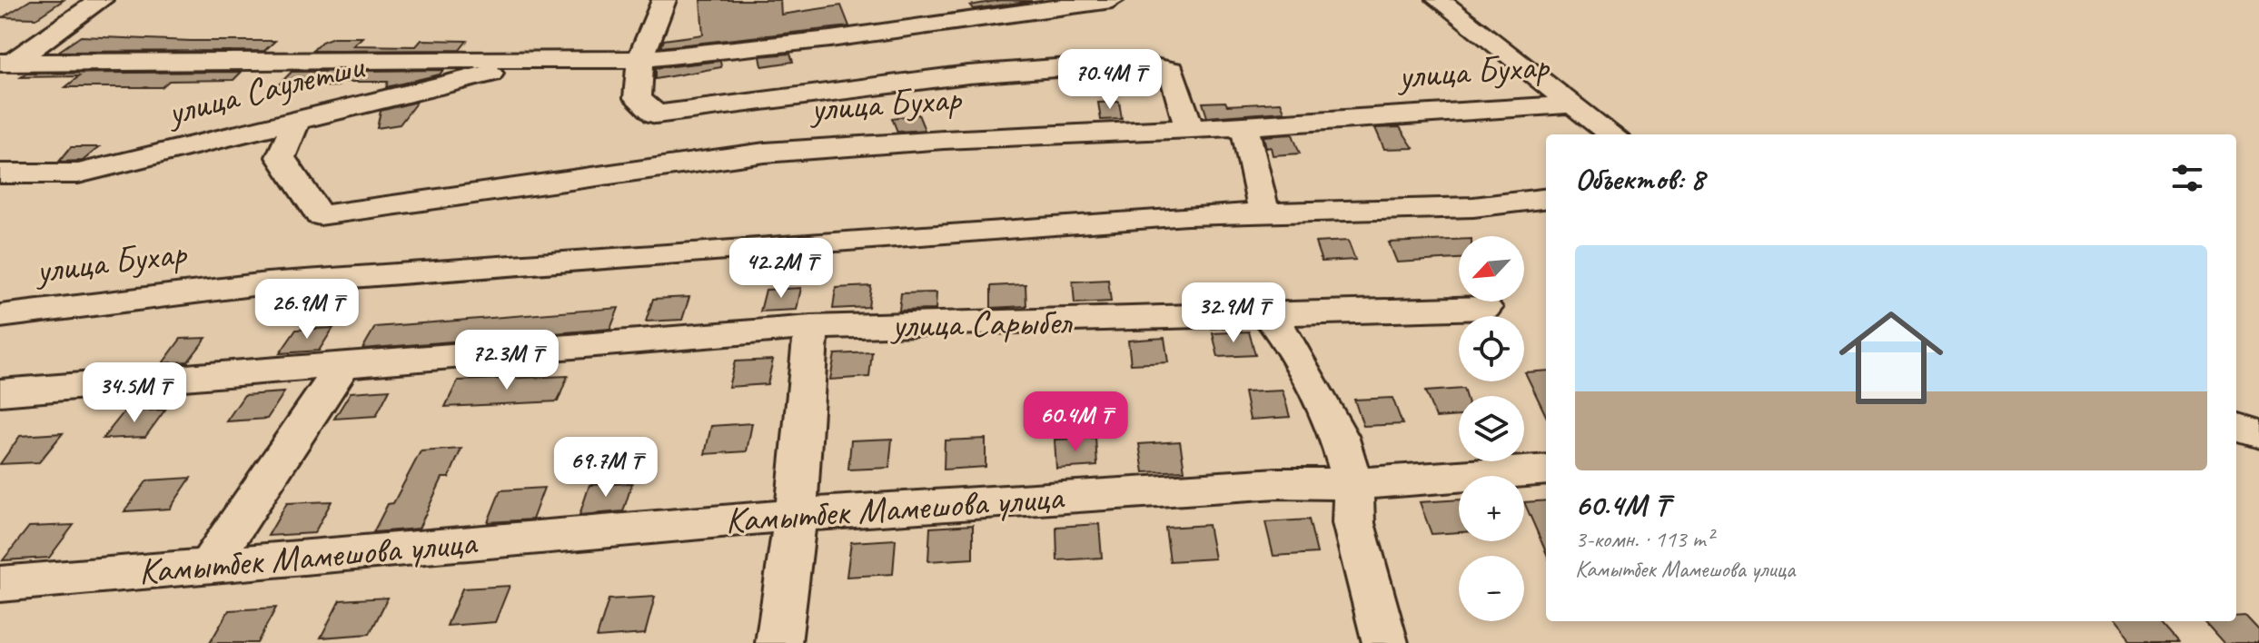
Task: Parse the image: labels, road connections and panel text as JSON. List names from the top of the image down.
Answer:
{
  "streets": {
    "street": [
      "улица Бухар",
      "улица Саулетши",
      "улица Сарыбел",
      "Камытбек Мамешова улица"
    ]
  },
  "crossings": [
    ["улица Бухар", "улица Саулетши"]
  ],
  "north": "bottom left",
  "page": {
    "price": [
      "70.4M ₸",
      "42.2M ₸",
      "26.9M ₸",
      "32.9M ₸",
      "72.3M ₸",
      "34.5M ₸",
      "60.4M ₸",
      "69.7M ₸"
    ],
    "heading": "Объектов: 8",
    "list": [
      {
        "name": "60.4M ₸",
        "note": "3-комн. · 113 m² · Камытбек Мамешова улица"
      }
    ],
    "map_buttons": ["+", "−"]
  }
}
